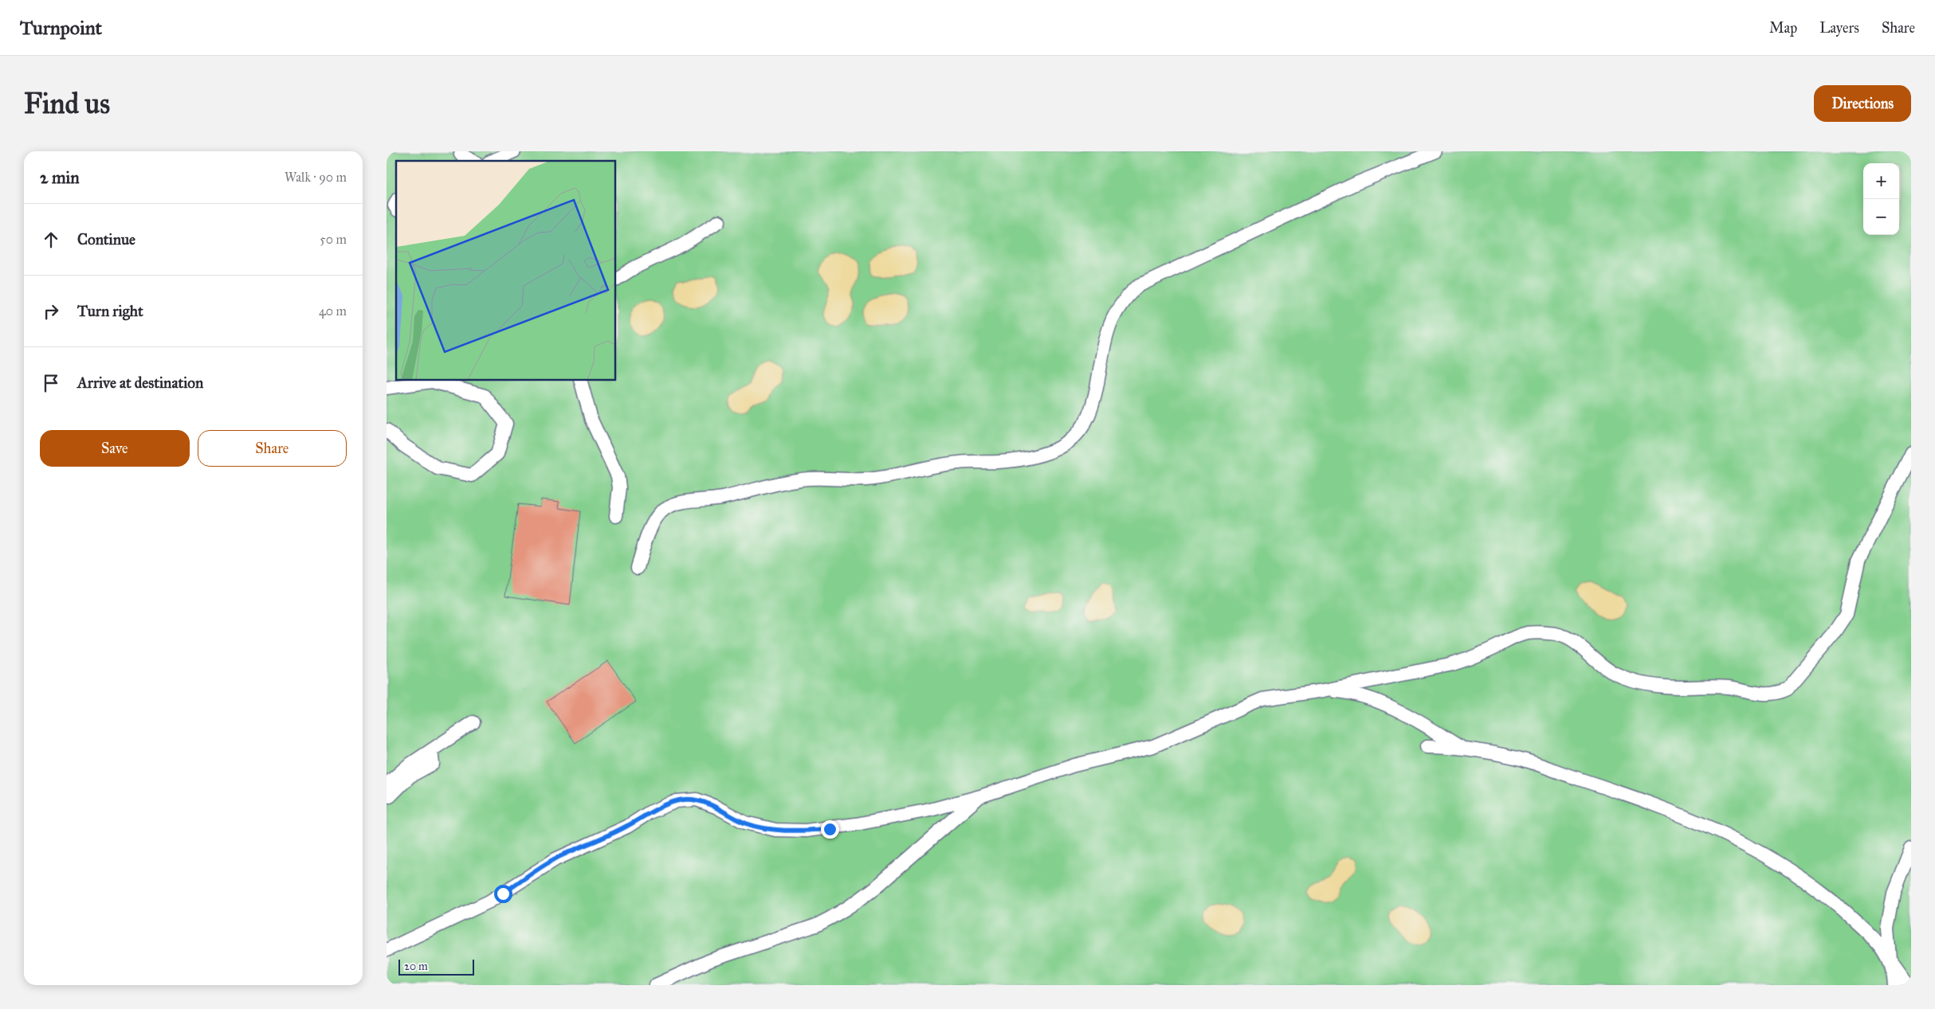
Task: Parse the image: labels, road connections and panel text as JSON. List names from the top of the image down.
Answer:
{
  "scale_bar": "20 m",
  "page": {
    "header": "Turnpoint",
    "nav": ["Map", "Layers", "Share"],
    "buttons": [
      "Directions",
      ["Save", "Share"]
    ],
    "title": "Find us",
    "heading": ["2 min", "Walk · 90 m"],
    "map_buttons": ["+", "−"],
    "list": [
      ["Continue", "50 m"],
      ["Turn right", "40 m"],
      "Arrive at destination"
    ],
    "scale": "20 m"
  }
}
